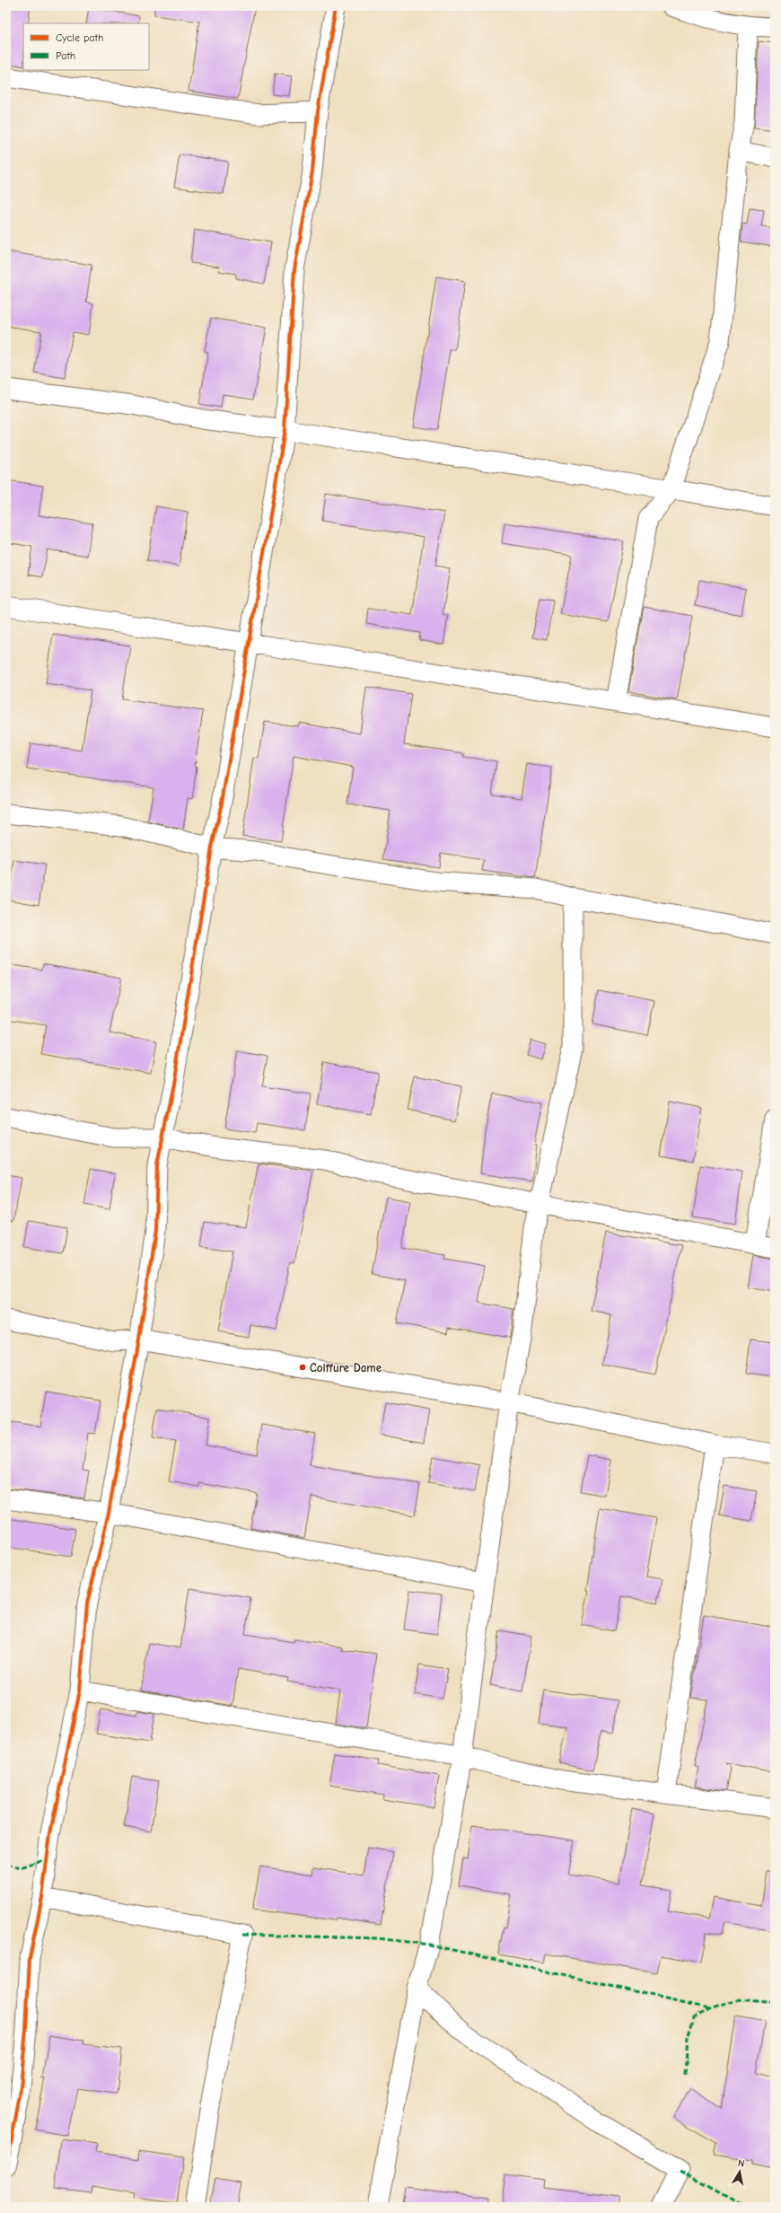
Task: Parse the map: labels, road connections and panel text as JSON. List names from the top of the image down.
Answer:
{
  "places": ["Coiffure Dame"],
  "legend": ["Cycle path", "Path"],
  "north": "top"
}
